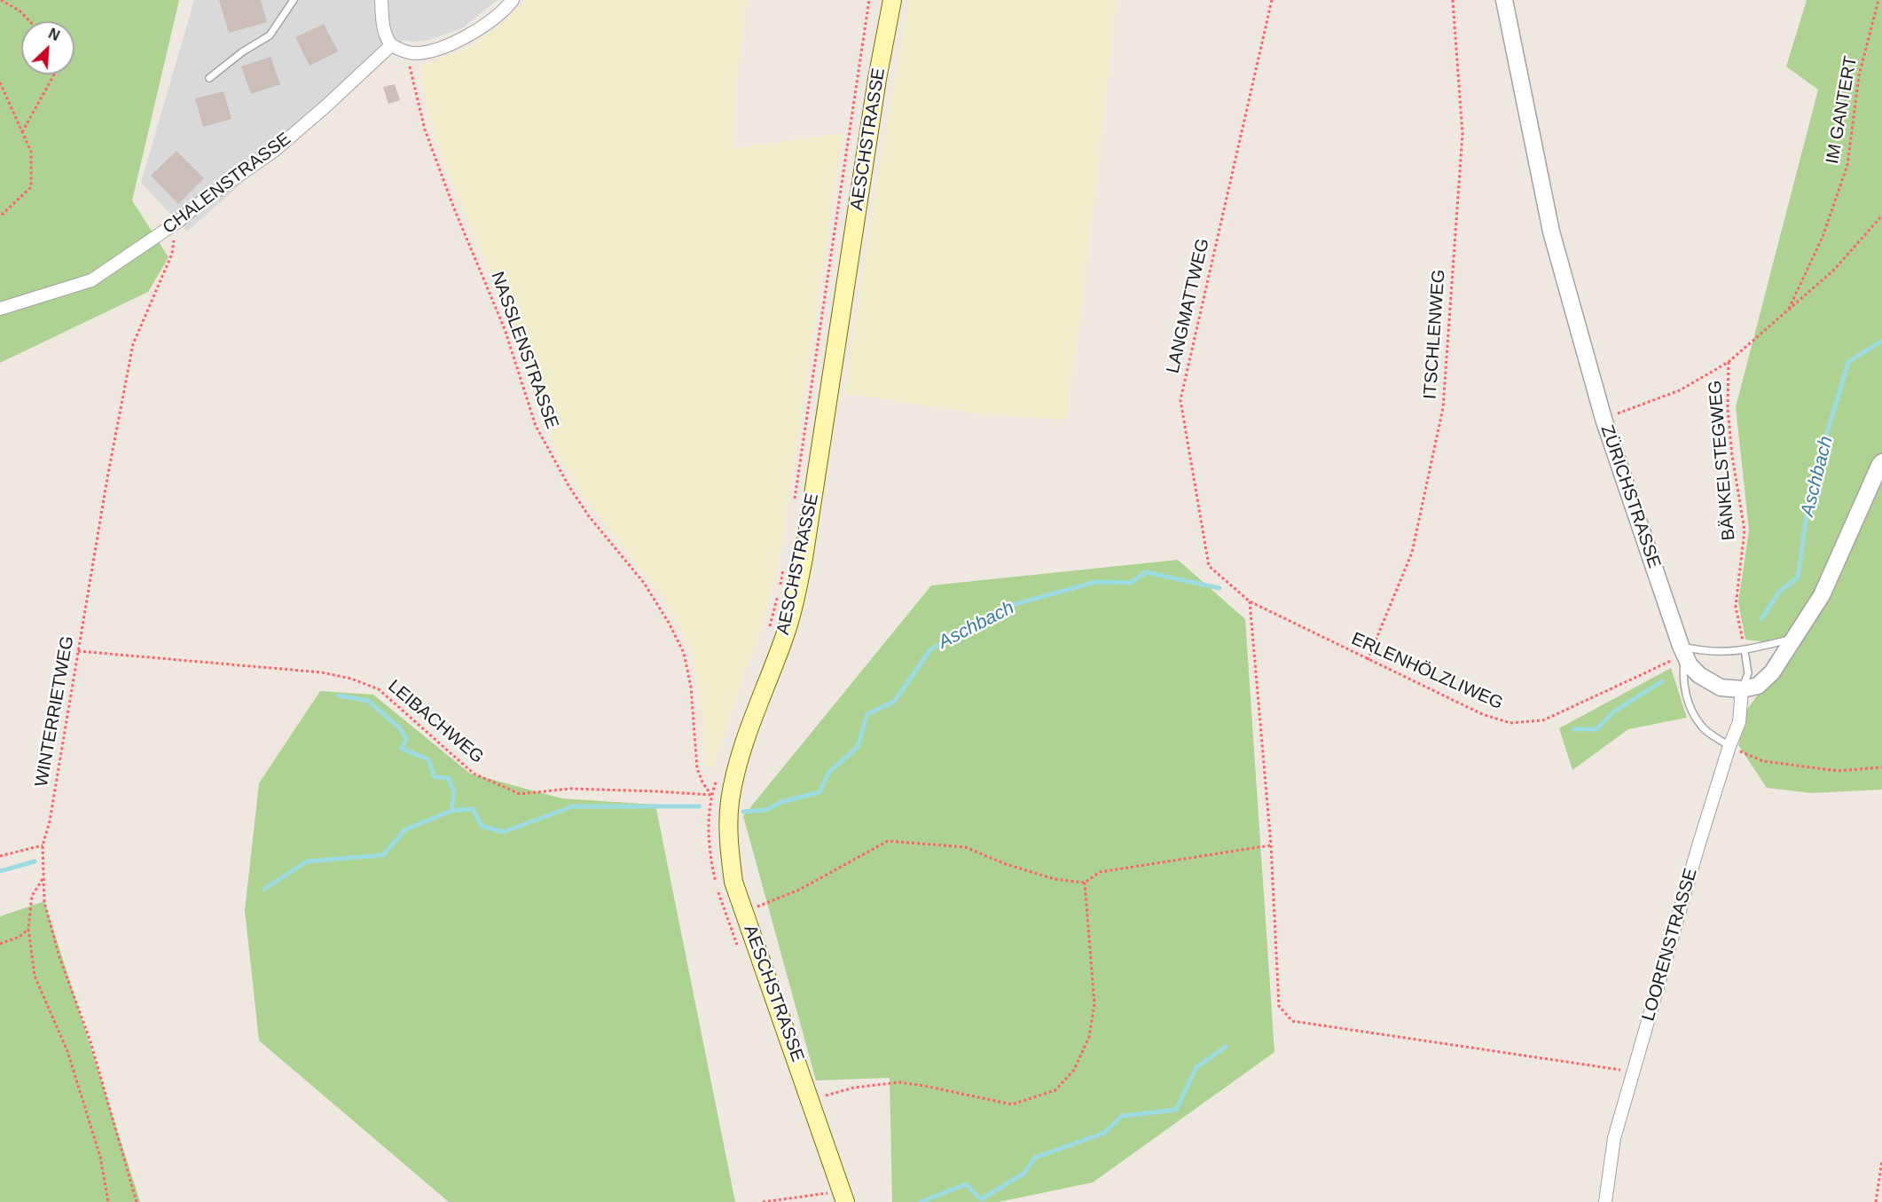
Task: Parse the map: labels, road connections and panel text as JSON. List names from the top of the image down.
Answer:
{
  "streets": {
    "main road": ["AESCHSTRASSE"],
    "street": ["CHALENSTRASSE", "ZÜRICHSTRASSE", "LOORENSTRASSE"],
    "path": [
      "IM GANTERT",
      "LANGMATTWEG",
      "ITSCHLENWEG",
      "NASSLENSTRASSE",
      "BÄNKELSTEGWEG",
      "ERLENHÖLZLIWEG",
      "WINTERRIETWEG",
      "LEIBACHWEG"
    ]
  },
  "crossings": [
    ["IM GANTERT", "BÄNKELSTEGWEG"],
    ["CHALENSTRASSE", "WINTERRIETWEG"],
    ["LANGMATTWEG", "ERLENHÖLZLIWEG"],
    ["ITSCHLENWEG", "ERLENHÖLZLIWEG"],
    ["NASSLENSTRASSE", "LEIBACHWEG"],
    ["BÄNKELSTEGWEG", "ZÜRICHSTRASSE"],
    ["ZÜRICHSTRASSE", "ERLENHÖLZLIWEG"],
    ["ZÜRICHSTRASSE", "LOORENSTRASSE"],
    ["WINTERRIETWEG", "LEIBACHWEG"]
  ],
  "water": ["Aschbach"],
  "north": "top right"
}
